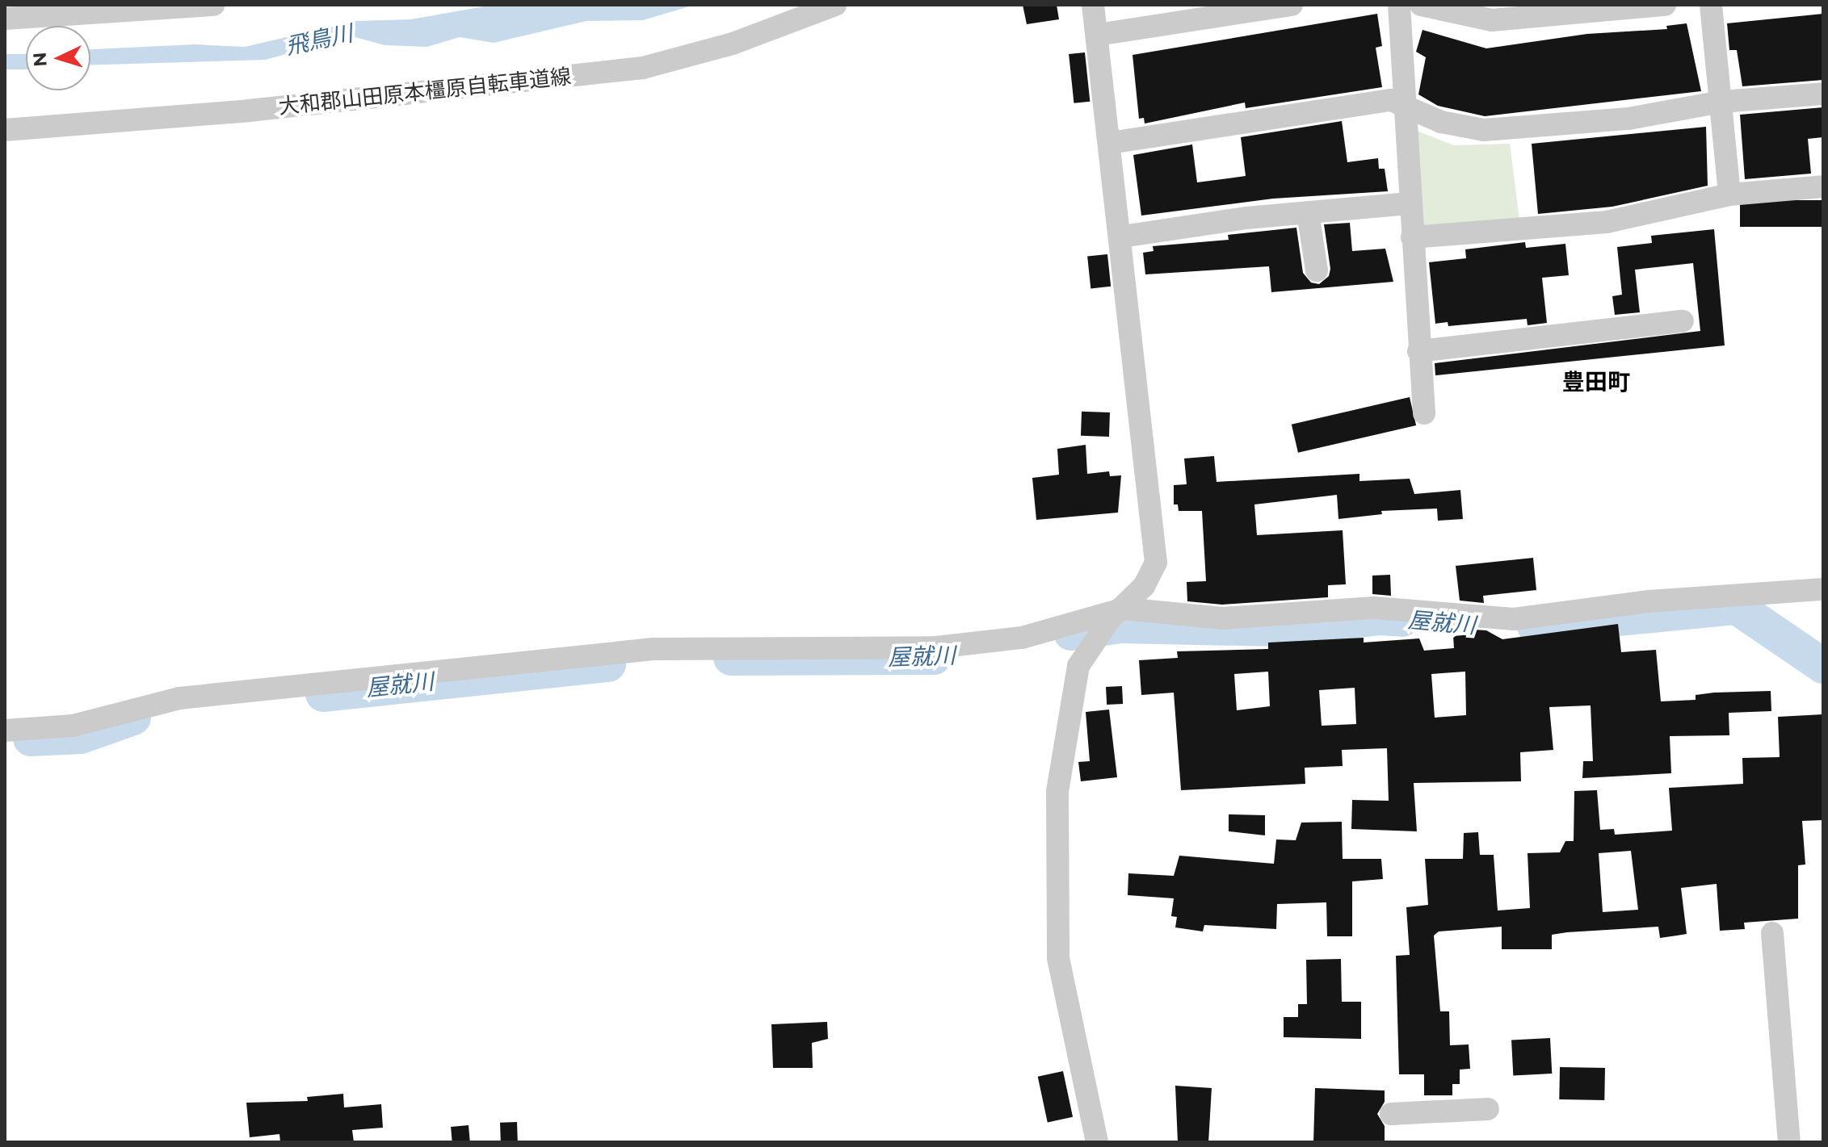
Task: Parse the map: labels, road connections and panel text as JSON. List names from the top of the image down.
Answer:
{
  "streets": {
    "street": ["大和郡山田原本橿原自転車道線"]
  },
  "districts": ["豊田町"],
  "water": ["飛鳥川", "屋就川"],
  "north": "left"
}
